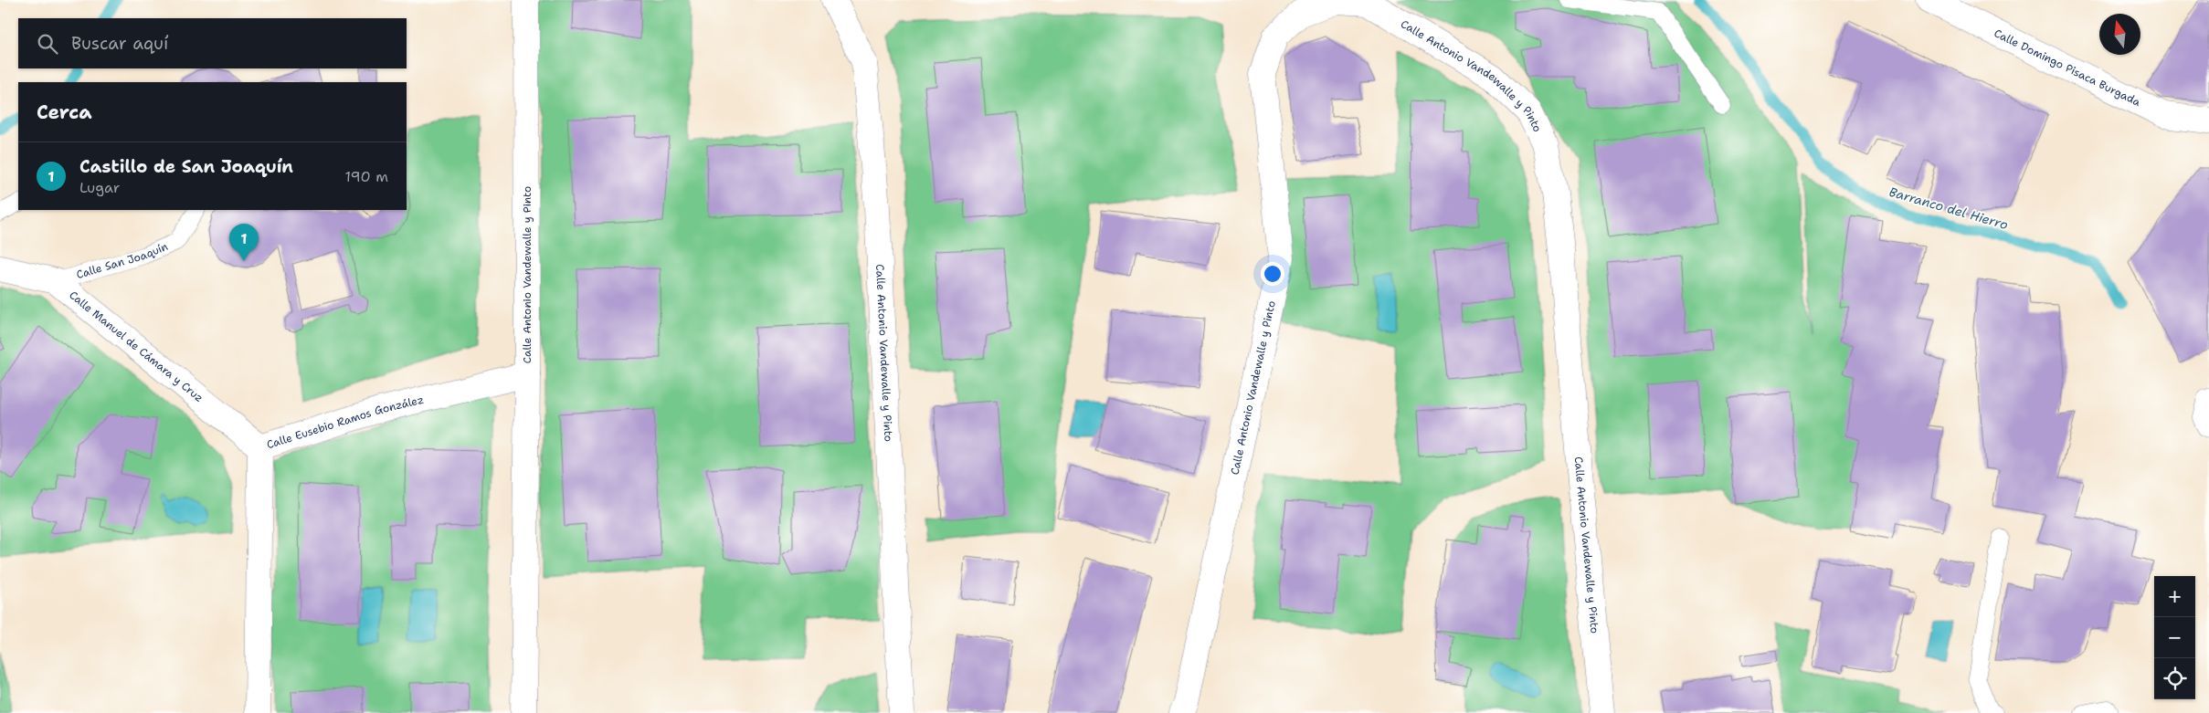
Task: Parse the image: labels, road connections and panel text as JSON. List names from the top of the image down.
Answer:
{
  "streets": {
    "street": [
      "Calle Domingo Pisaca Burgada",
      "Calle Antonio Vandewalle y Pinto",
      "Calle Manuel de Cámara y Cruz",
      "Calle Eusebio Ramos González"
    ],
    "lane": ["Calle San Joaquín"]
  },
  "crossings": [
    ["Calle Antonio Vandewalle y Pinto", "Calle Eusebio Ramos González"],
    ["Calle San Joaquín", "Calle Manuel de Cámara y Cruz"],
    ["Calle Manuel de Cámara y Cruz", "Calle Eusebio Ramos González"]
  ],
  "water": ["Barranco del Hierro"],
  "north": "top",
  "page": {
    "search": "Buscar aquí",
    "heading": "Cerca",
    "list": [
      {
        "mark": "1",
        "name": "Castillo de San Joaquín",
        "note": "Lugar",
        "value": "190 m"
      }
    ],
    "pins": "1",
    "map_buttons": ["+", "−"]
  }
}
